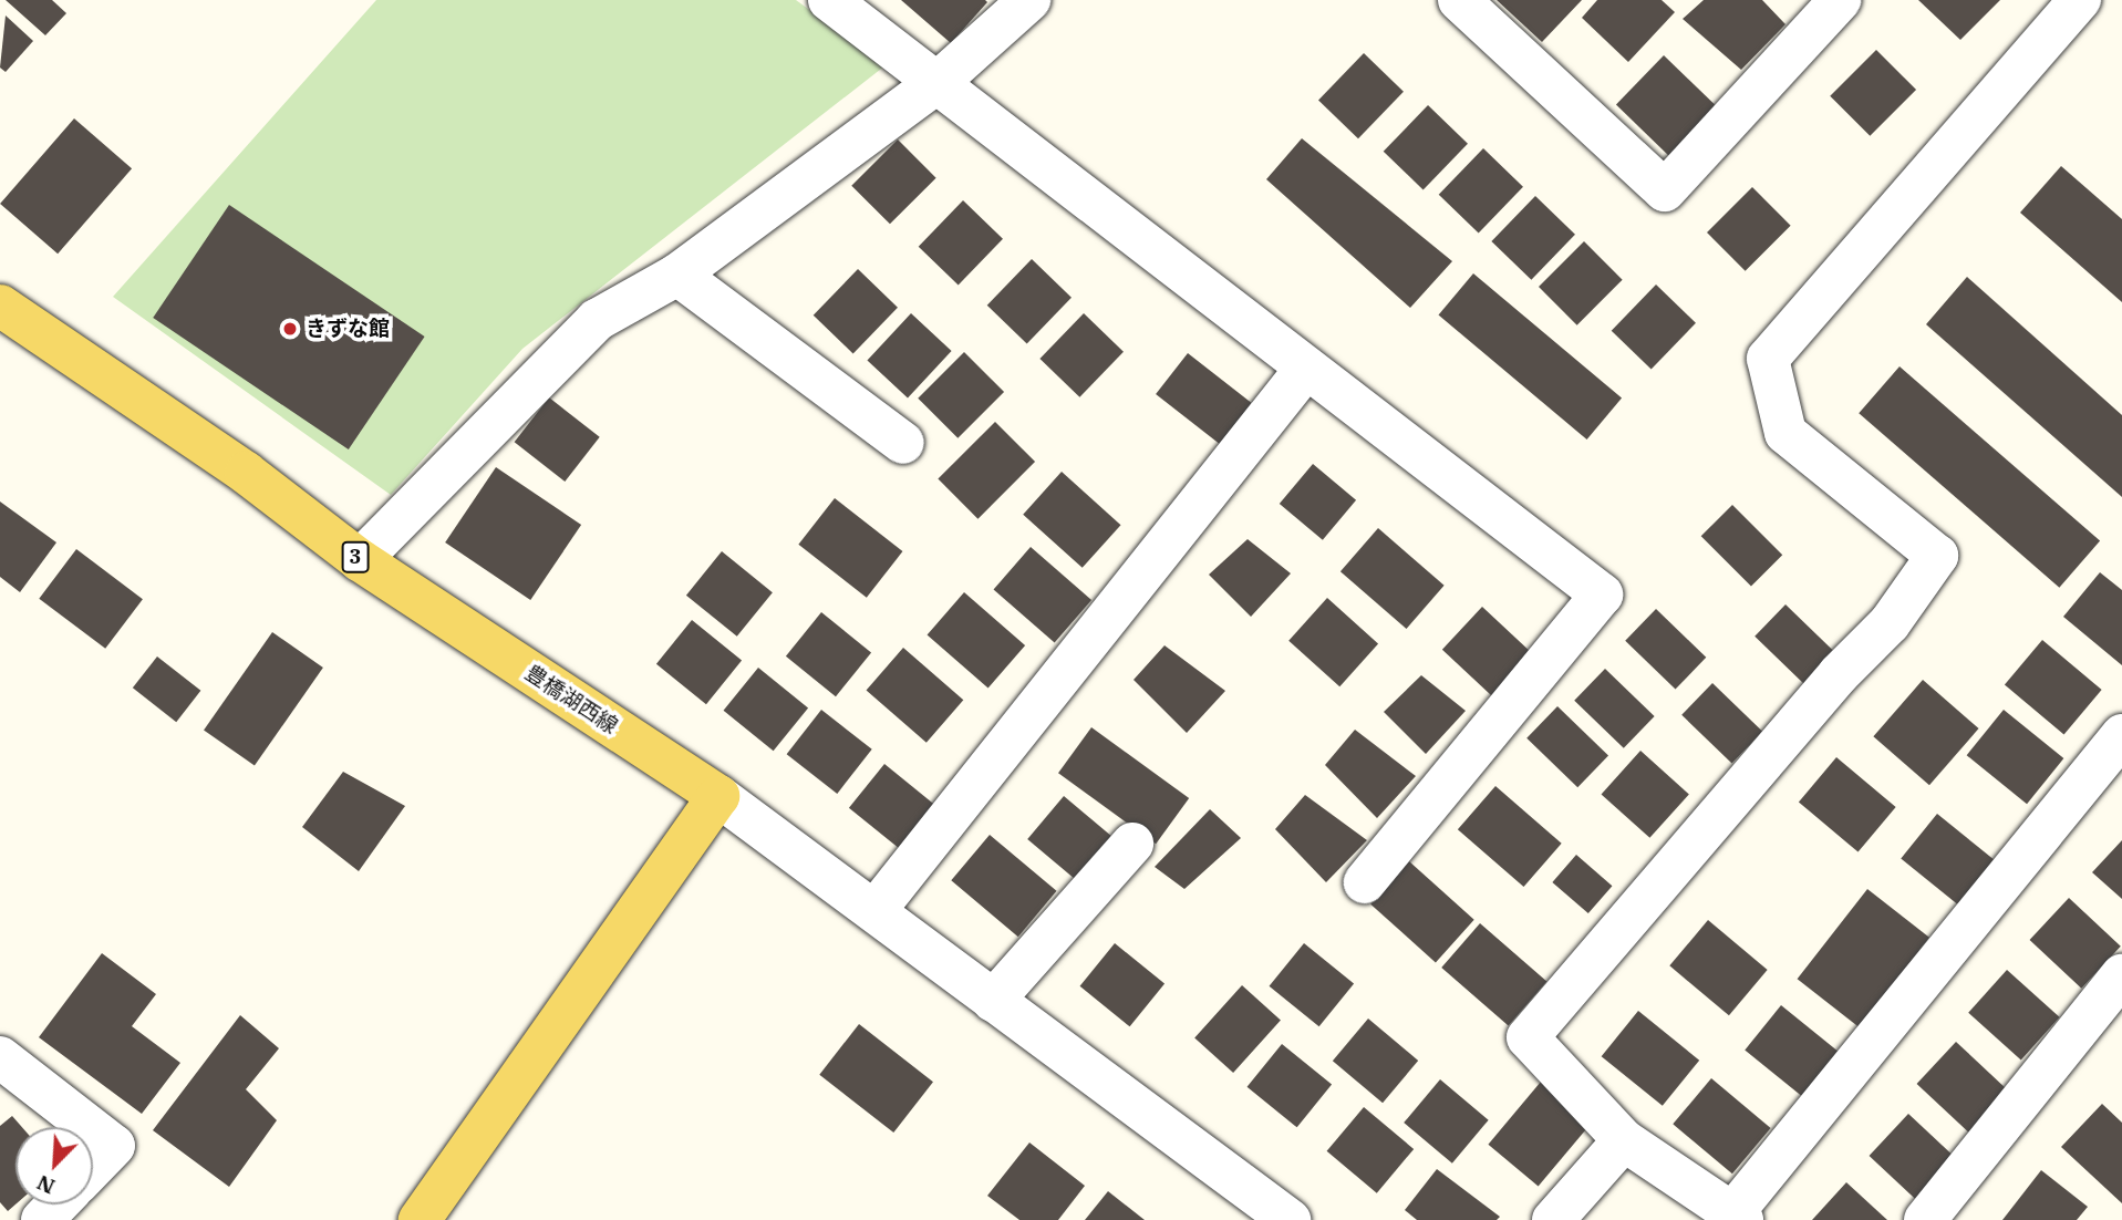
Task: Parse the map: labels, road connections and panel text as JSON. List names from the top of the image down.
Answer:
{
  "streets": {
    "main road": ["3", "豊橋湖西線"]
  },
  "places": ["きずな館"],
  "north": "bottom left"
}
